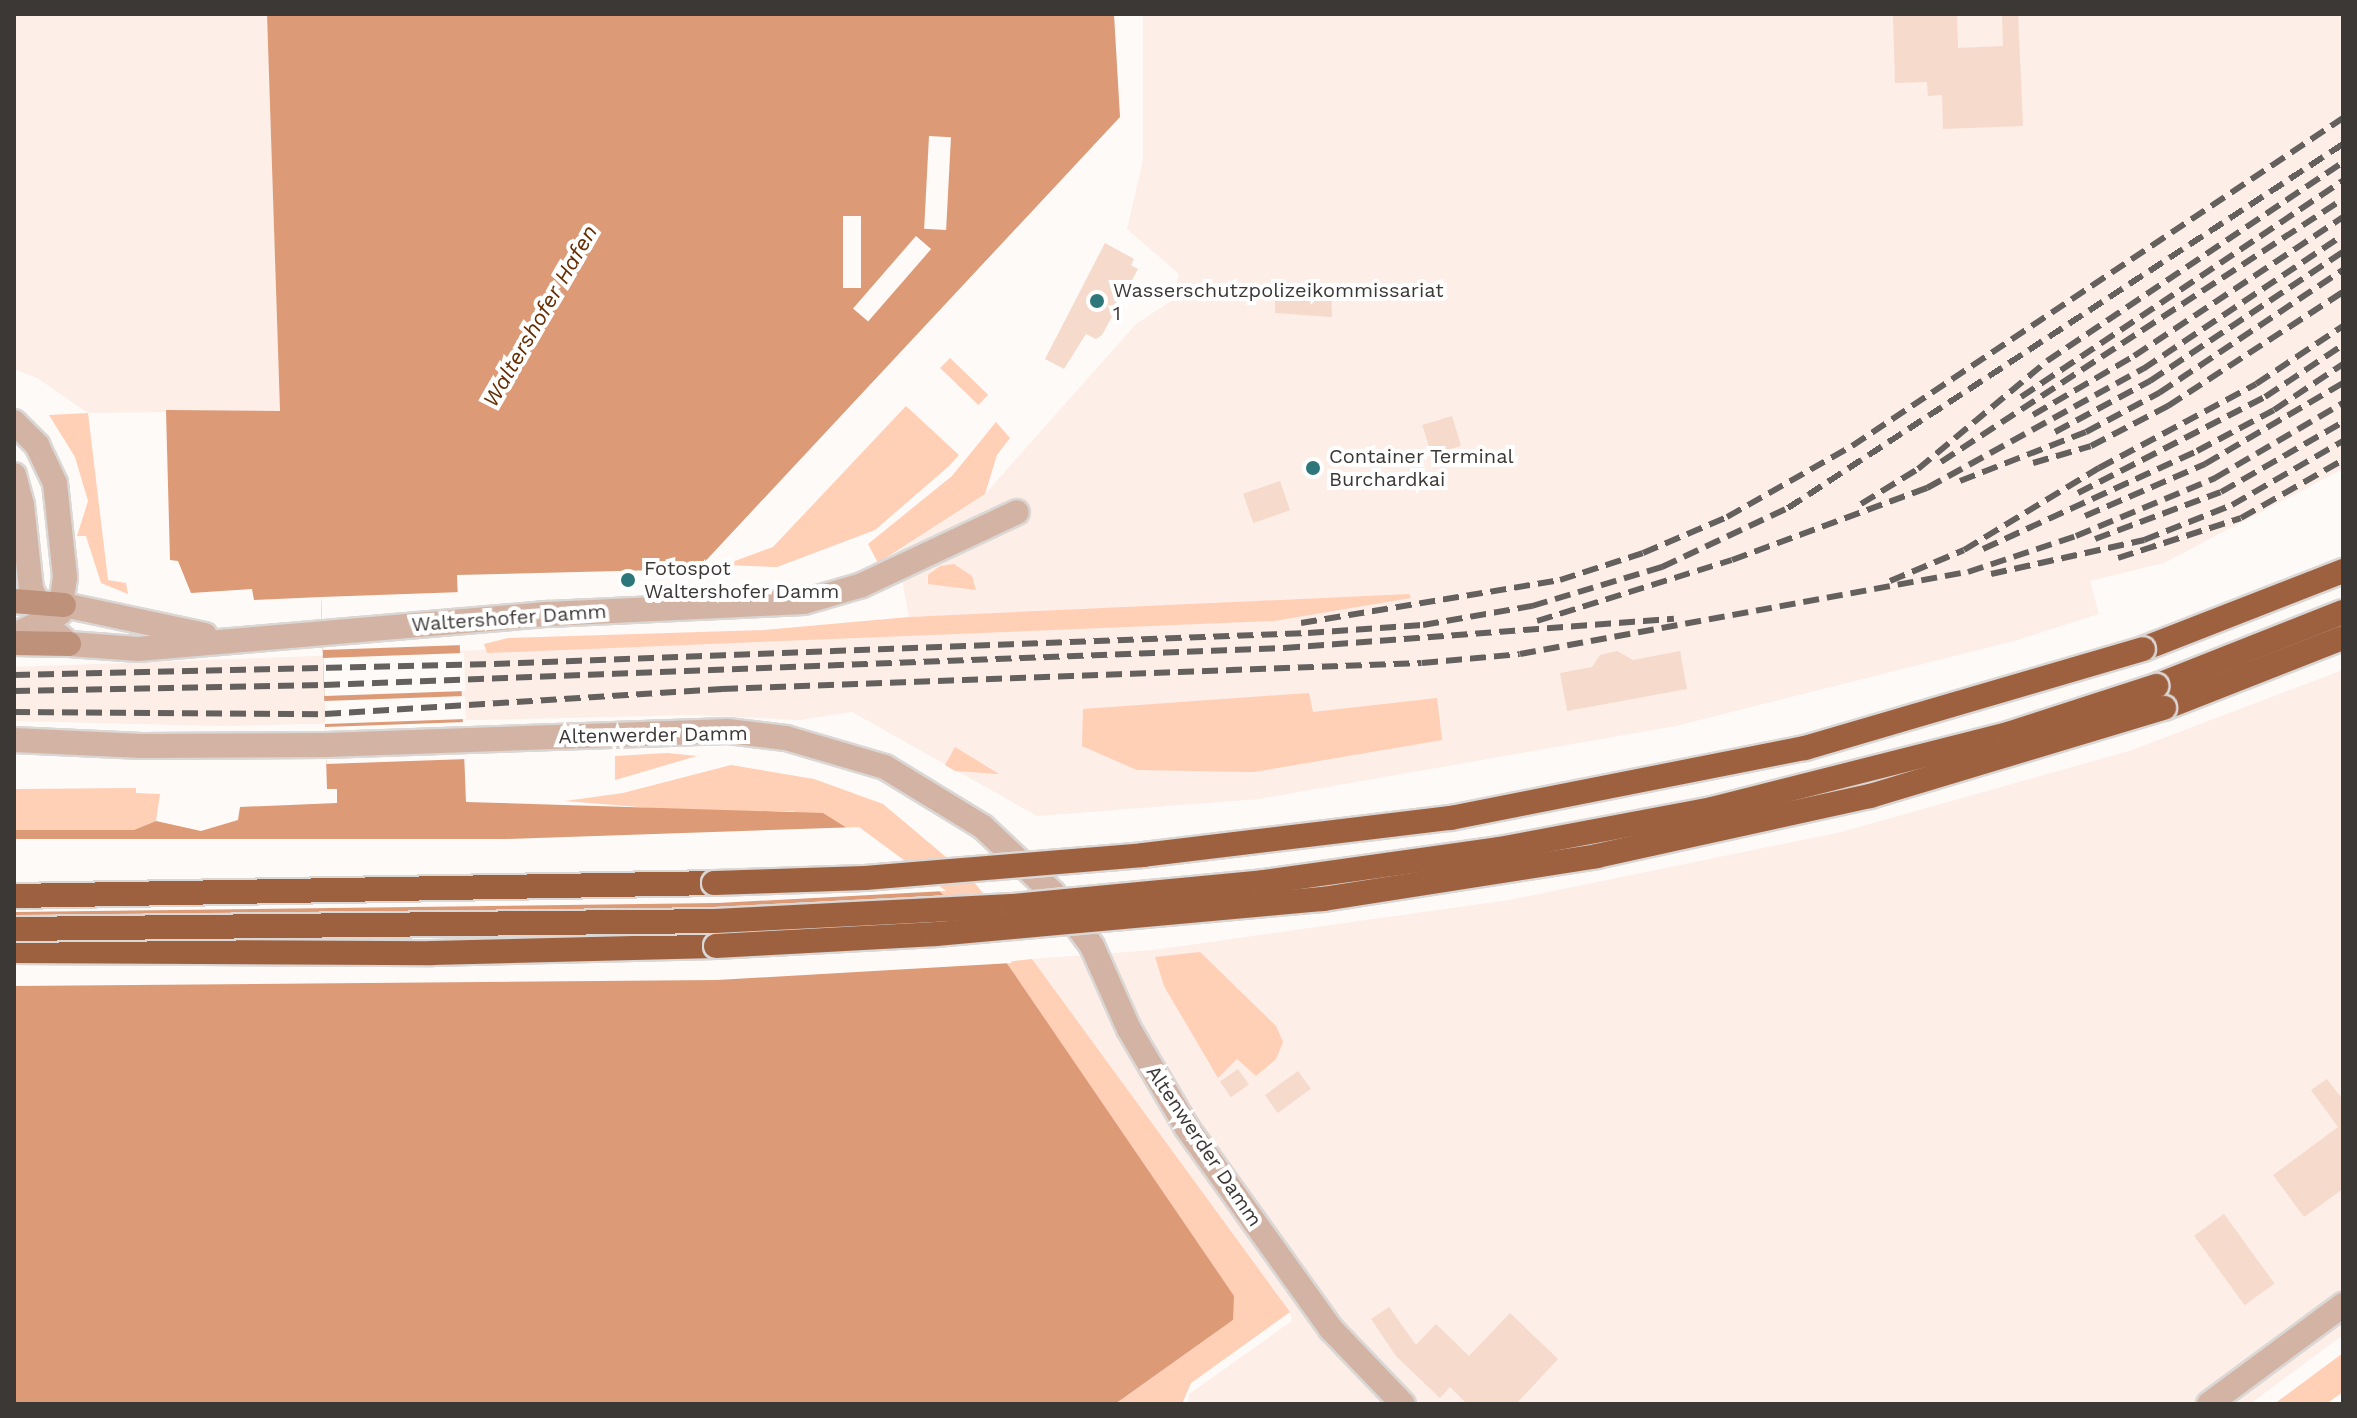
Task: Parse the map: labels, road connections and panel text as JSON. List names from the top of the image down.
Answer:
{
  "streets": {
    "street": ["Waltershofer Damm", "Altenwerder Damm"]
  },
  "water": ["Waltershofer Hafen"],
  "places": ["Wasserschutzpolizeikommissariat 1", "Container Terminal Burchardkai", "Fotospot Waltershofer Damm"]
}
